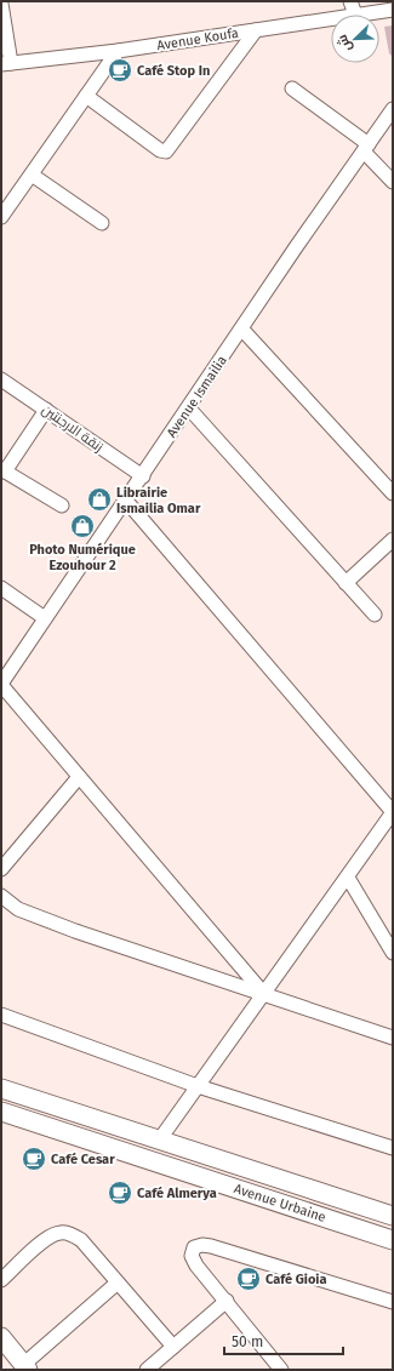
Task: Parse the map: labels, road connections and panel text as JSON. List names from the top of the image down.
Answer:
{
  "streets": {
    "street": [
      "Avenue Koufa",
      "Avenue Ismailia",
      "زنقة الارجنتين",
      "Avenue Urbaine"
    ]
  },
  "crossings": [
    ["Avenue Ismailia", "زنقة الارجنتين"]
  ],
  "places": {
    "cafe": [
      "Café Stop In",
      "Café Cesar",
      "Café Almerya",
      "Café Gioia"
    ],
    "shop": ["Librairie Ismailia Omar", "Photo Numérique Ezouhour 2"]
  },
  "scale_bar": "50 m",
  "north": "bottom left"
}
